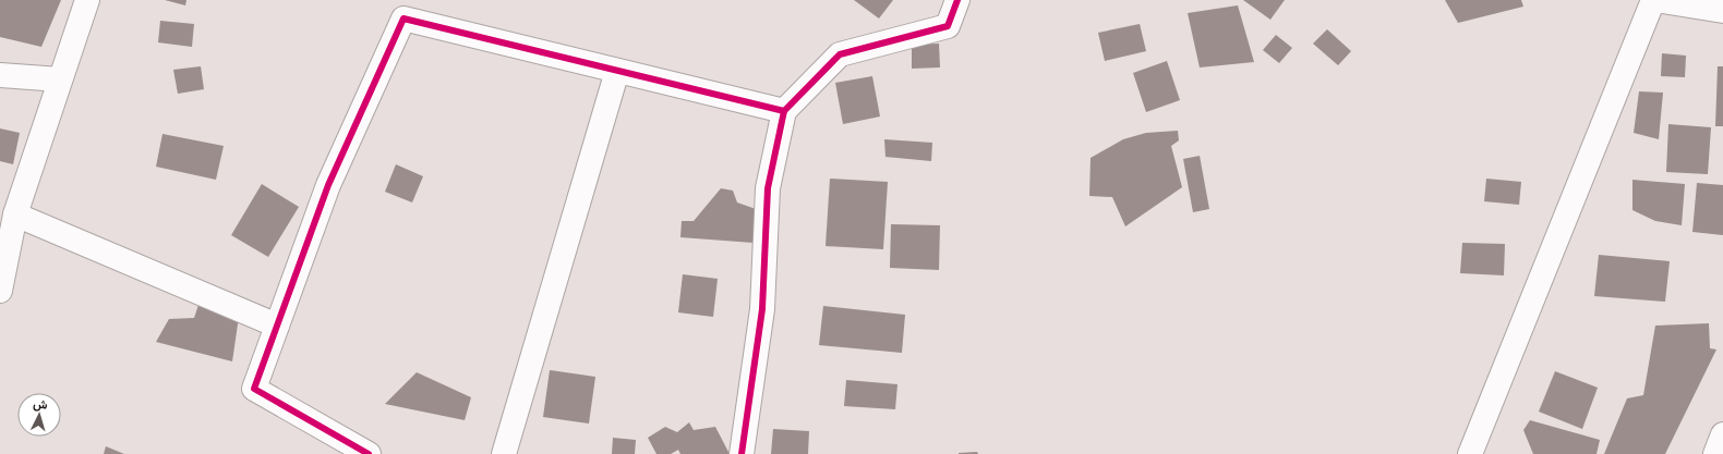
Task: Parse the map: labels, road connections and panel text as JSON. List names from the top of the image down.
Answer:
{
  "north": "top"
}
